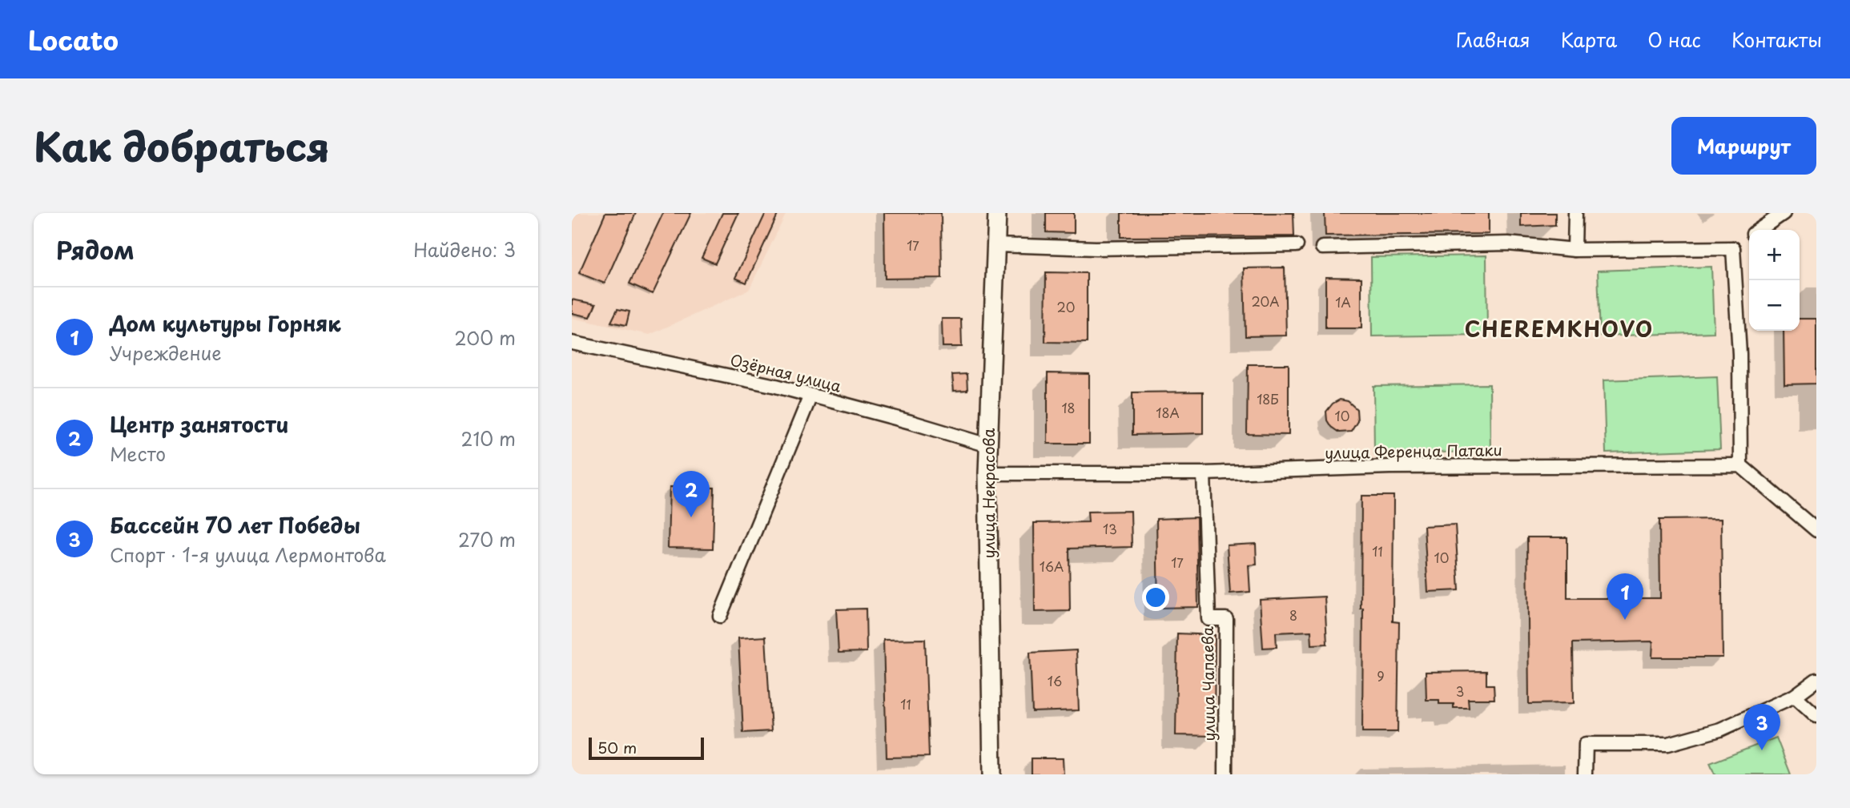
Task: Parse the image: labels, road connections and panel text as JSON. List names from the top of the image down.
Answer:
{
  "streets": {
    "main road": ["улица Некрасова"],
    "street": ["Озёрная улица", "улица Ференца Патаки", "улица Чапаева"]
  },
  "crossings": [
    ["Озёрная улица", "улица Некрасова"],
    ["улица Ференца Патаки", "улица Некрасова"],
    ["улица Ференца Патаки", "улица Чапаева"]
  ],
  "districts": ["CHEREMKHOVO"],
  "house_numbers": [
    "17",
    "20А",
    "1А",
    "20",
    "18Б",
    "18",
    "18А",
    "10",
    "13",
    "11",
    "10",
    "17",
    "16А",
    "8",
    "9",
    "16",
    "3",
    "11"
  ],
  "scale_bar": "50 m",
  "page": {
    "header": "Locato",
    "nav": [
      "Главная",
      "Карта",
      "О нас",
      "Контакты"
    ],
    "title": "Как добраться",
    "buttons": "Маршрут",
    "heading": ["Рядом", "Найдено: 3"],
    "map_buttons": ["+", "−"],
    "list": [
      {
        "mark": "1",
        "name": "Дом культуры Горняк",
        "note": "Учреждение",
        "value": "200 m"
      },
      {
        "mark": "2",
        "name": "Центр занятости",
        "note": "Место",
        "value": "210 m"
      },
      {
        "mark": "3",
        "name": "Бассейн 70 лет Победы",
        "note": "Спорт · 1-я улица Лермонтова",
        "value": "270 m"
      }
    ],
    "pins": ["2", "1", "3"],
    "scale": "50 m"
  }
}
